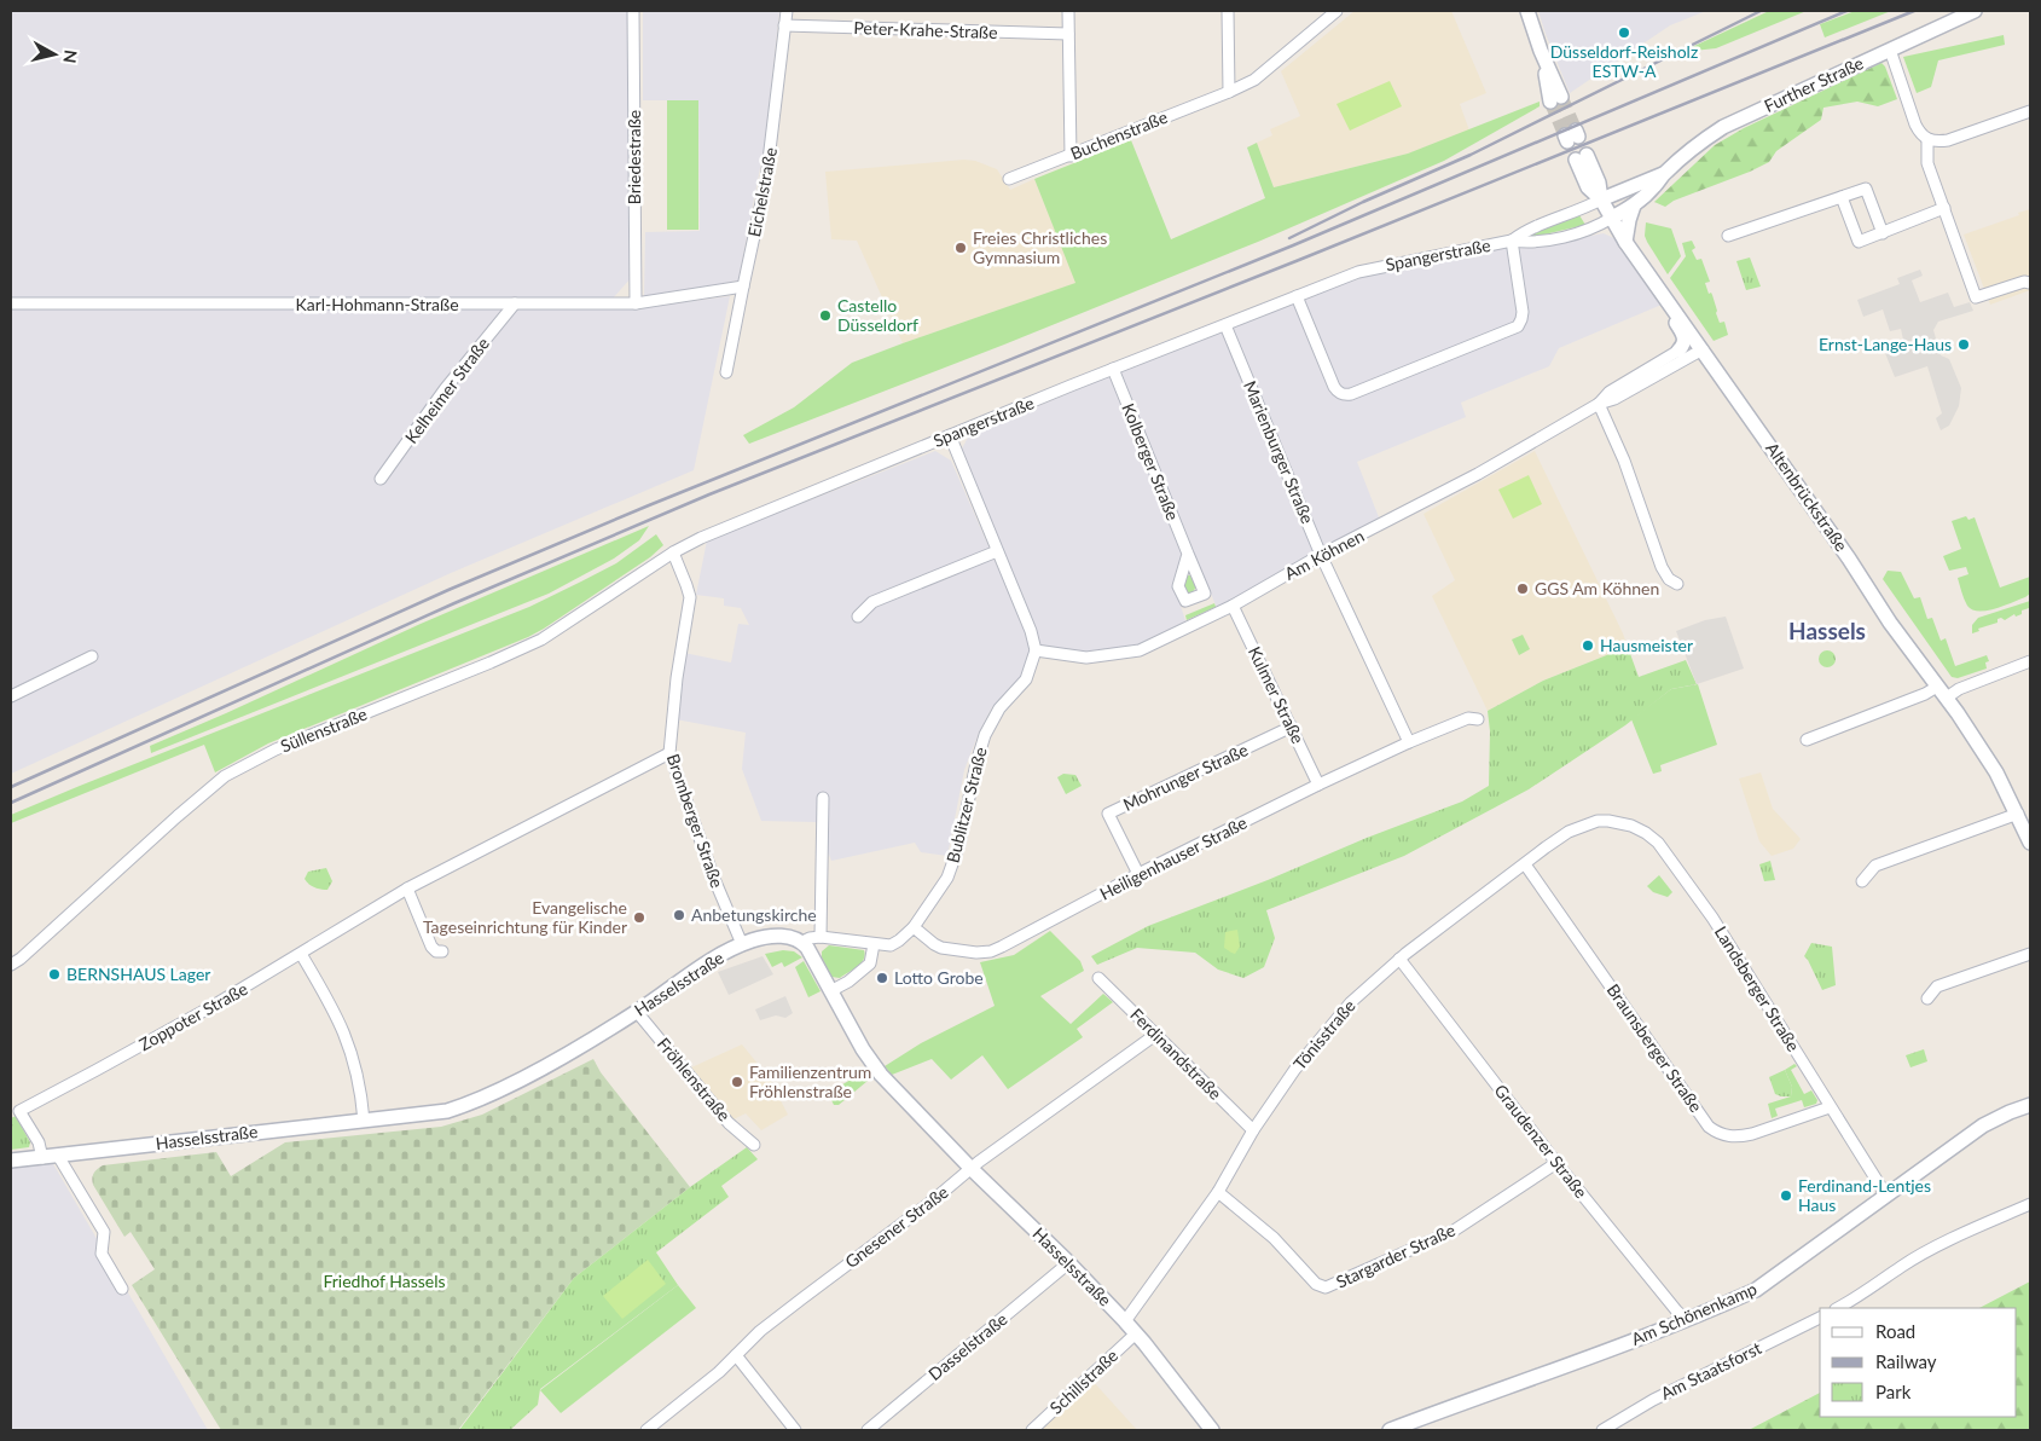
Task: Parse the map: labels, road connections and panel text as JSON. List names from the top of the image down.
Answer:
{
  "streets": {
    "street": [
      "Peter-Krahe-Straße",
      "Further Straße",
      "Buchenstraße",
      "Briedestraße",
      "Eichelstraße",
      "Spangerstraße",
      "Karl-Hohmann-Straße",
      "Kelheimer Straße",
      "Marienburger Straße",
      "Kolberger Straße",
      "Altenbrückstraße",
      "Am Köhnen",
      "Kulmer Straße",
      "Süllenstraße",
      "Mohrunger Straße",
      "Bublitzer Straße",
      "Bromberger Straße",
      "Heiligenhauser Straße",
      "Hasselsstraße",
      "Landsberger Straße",
      "Zoppoter Straße",
      "Tönisstraße",
      "Braunsberger Straße",
      "Ferdinandstraße",
      "Fröhlenstraße",
      "Graudenzer Straße",
      "Gnesener Straße",
      "Stargarder Straße",
      "Am Schönenkamp",
      "Dasselstraße",
      "Am Staatsforst",
      "Schillstraße"
    ]
  },
  "crossings": [
    ["Peter-Krahe-Straße", "Eichelstraße"],
    ["Further Straße", "Spangerstraße"],
    ["Further Straße", "Altenbrückstraße"],
    ["Briedestraße", "Karl-Hohmann-Straße"],
    ["Eichelstraße", "Karl-Hohmann-Straße"],
    ["Spangerstraße", "Marienburger Straße"],
    ["Spangerstraße", "Kolberger Straße"],
    ["Spangerstraße", "Altenbrückstraße"],
    ["Spangerstraße", "Süllenstraße"],
    ["Spangerstraße", "Bromberger Straße"],
    ["Karl-Hohmann-Straße", "Kelheimer Straße"],
    ["Marienburger Straße", "Am Köhnen"],
    ["Marienburger Straße", "Heiligenhauser Straße"],
    ["Altenbrückstraße", "Am Köhnen"],
    ["Am Köhnen", "Kulmer Straße"],
    ["Am Köhnen", "Bublitzer Straße"],
    ["Kulmer Straße", "Mohrunger Straße"],
    ["Kulmer Straße", "Heiligenhauser Straße"],
    ["Süllenstraße", "Bromberger Straße"],
    ["Mohrunger Straße", "Heiligenhauser Straße"],
    ["Bublitzer Straße", "Heiligenhauser Straße"],
    ["Bromberger Straße", "Hasselsstraße"],
    ["Bromberger Straße", "Zoppoter Straße"],
    ["Hasselsstraße", "Zoppoter Straße"],
    ["Hasselsstraße", "Tönisstraße"],
    ["Hasselsstraße", "Fröhlenstraße"],
    ["Hasselsstraße", "Gnesener Straße"],
    ["Hasselsstraße", "Dasselstraße"],
    ["Hasselsstraße", "Schillstraße"],
    ["Landsberger Straße", "Tönisstraße"],
    ["Landsberger Straße", "Braunsberger Straße"],
    ["Landsberger Straße", "Am Schönenkamp"],
    ["Tönisstraße", "Braunsberger Straße"],
    ["Tönisstraße", "Ferdinandstraße"],
    ["Tönisstraße", "Graudenzer Straße"],
    ["Tönisstraße", "Stargarder Straße"],
    ["Ferdinandstraße", "Gnesener Straße"],
    ["Graudenzer Straße", "Stargarder Straße"],
    ["Graudenzer Straße", "Am Schönenkamp"]
  ],
  "districts": ["Hassels"],
  "parks": ["Friedhof Hassels"],
  "places": [
    "Düsseldorf-Reisholz ESTW-A",
    "Freies Christliches Gymnasium",
    "Castello Düsseldorf",
    "Ernst-Lange-Haus",
    "GGS Am Köhnen",
    "Hausmeister",
    "Anbetungskirche",
    "Evangelische Tageseinrichtung für Kinder",
    "BERNSHAUS Lager",
    "Lotto Grobe",
    "Familienzentrum Fröhlenstraße",
    "Ferdinand-Lentjes Haus"
  ],
  "legend": ["Road", "Railway", "Park"],
  "north": "right"
}
